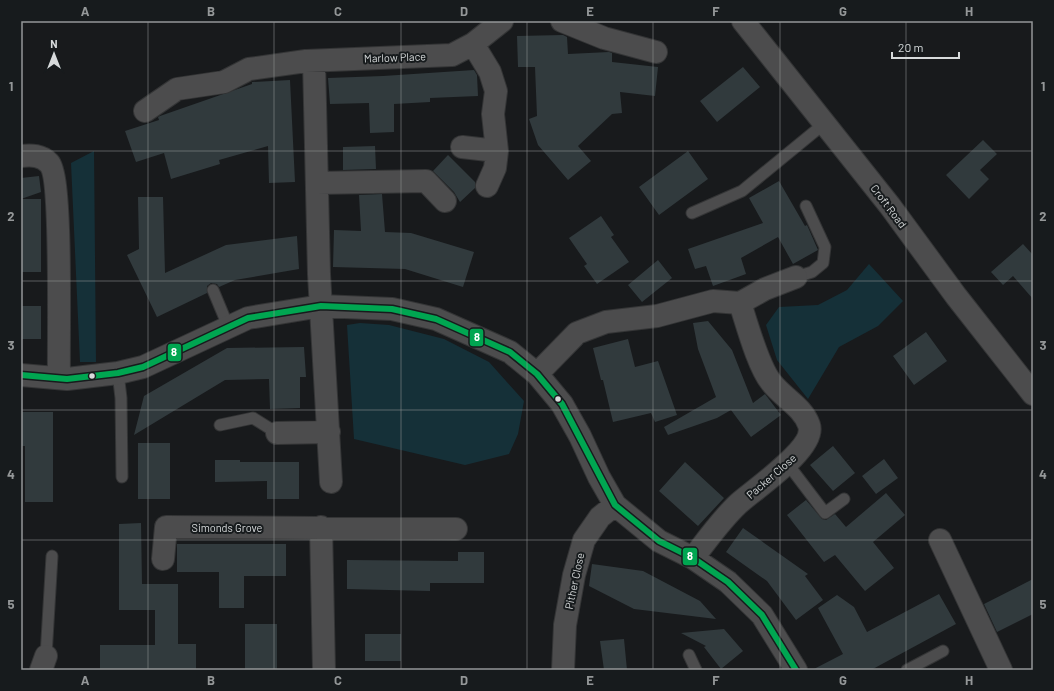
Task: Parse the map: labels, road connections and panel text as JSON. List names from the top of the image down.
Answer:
{
  "streets": {
    "street": [
      "Marlow Place",
      "Croft Road",
      "Packer Close",
      "Simonds Grove",
      "Pither Close"
    ]
  },
  "lines": ["transit line 8"],
  "scale_bar": "20 m",
  "north": "top",
  "grid": {
    "columns": [
      "A",
      "B",
      "C",
      "D",
      "E",
      "F",
      "G",
      "H"
    ],
    "rows": [
      "1",
      "2",
      "3",
      "4",
      "5"
    ]
  }
}
